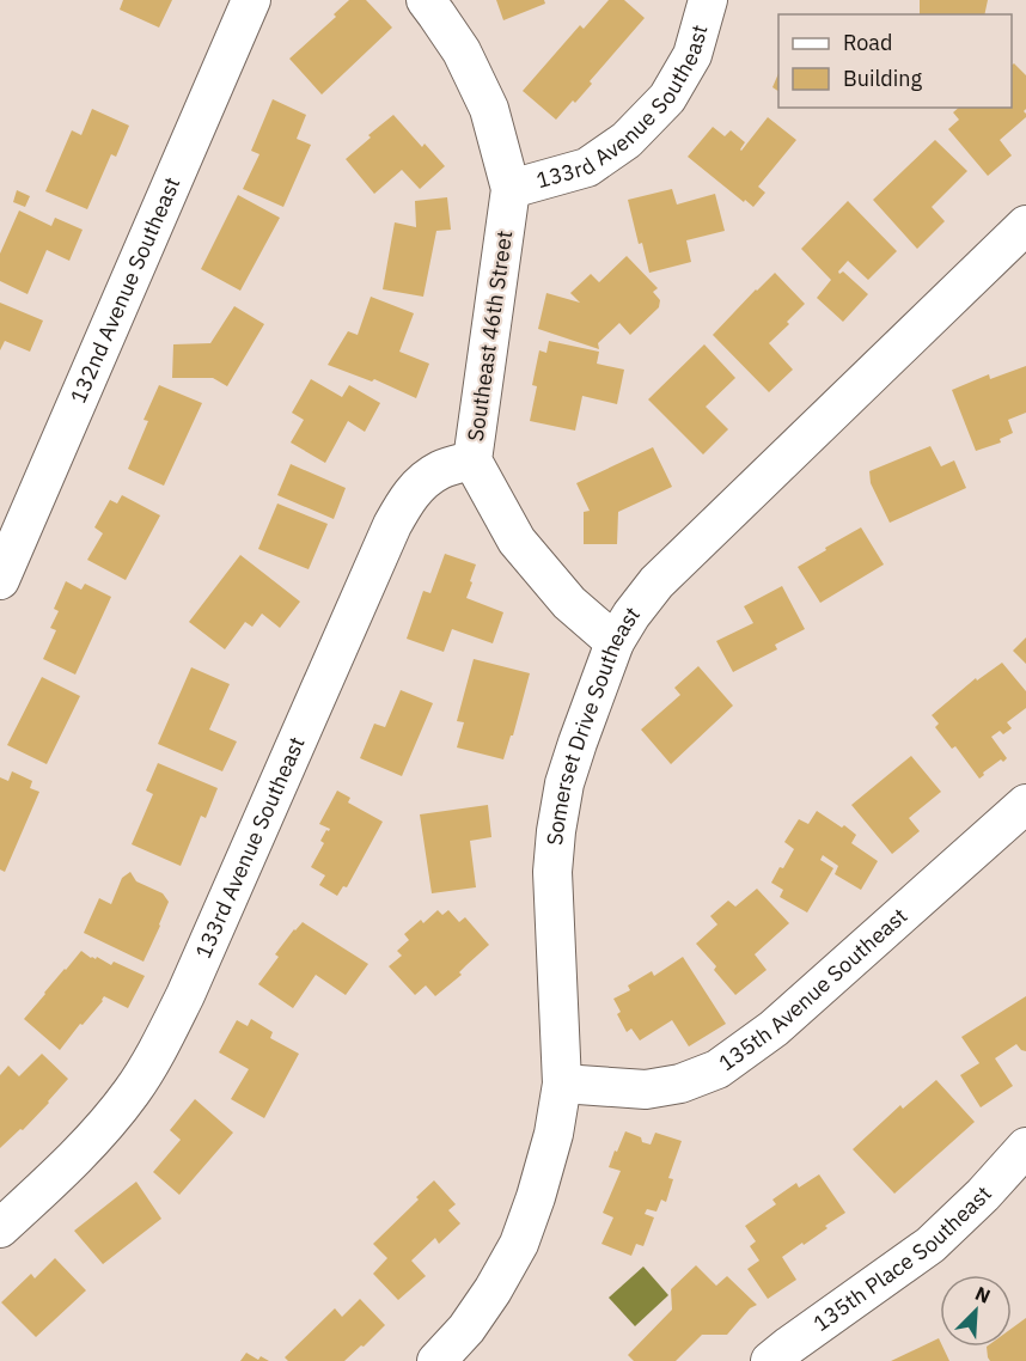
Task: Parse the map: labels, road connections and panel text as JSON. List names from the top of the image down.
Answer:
{
  "streets": {
    "street": [
      "133rd Avenue Southeast",
      "132nd Avenue Southeast",
      "Southeast 46th Street",
      "Somerset Drive Southeast",
      "135th Avenue Southeast",
      "135th Place Southeast"
    ]
  },
  "crossings": [
    ["133rd Avenue Southeast", "Southeast 46th Street"],
    ["Southeast 46th Street", "Somerset Drive Southeast"],
    ["Somerset Drive Southeast", "135th Avenue Southeast"]
  ],
  "legend": ["Road", "Building"],
  "north": "top right"
}
